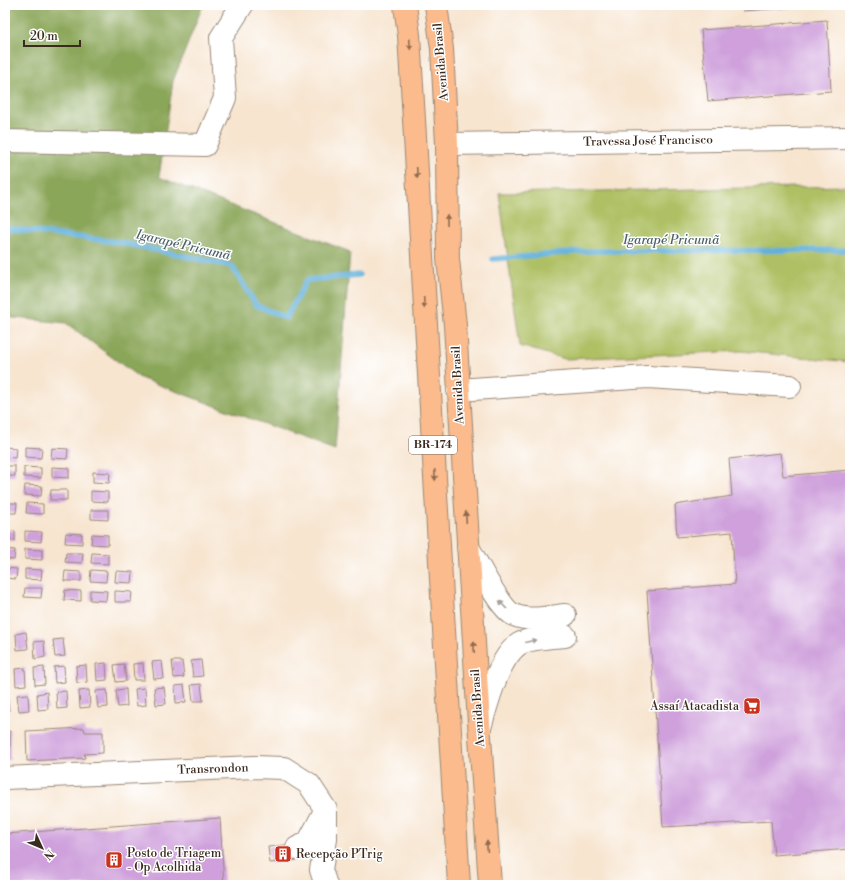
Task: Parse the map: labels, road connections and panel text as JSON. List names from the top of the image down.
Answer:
{
  "streets": {
    "highway": ["Avenida Brasil", "BR-174"],
    "street": ["Travessa José Francisco", "Transrondon"]
  },
  "crossings": [
    ["Avenida Brasil", "Travessa José Francisco"]
  ],
  "water": ["Igarapé Pricumã"],
  "places": {
    "supermarket": ["Assaí Atacadista"],
    "building": ["Recepção PTrig", "Posto de Triagem - Op Acolhida"]
  },
  "scale_bar": "20 m",
  "north": "bottom right"
}
